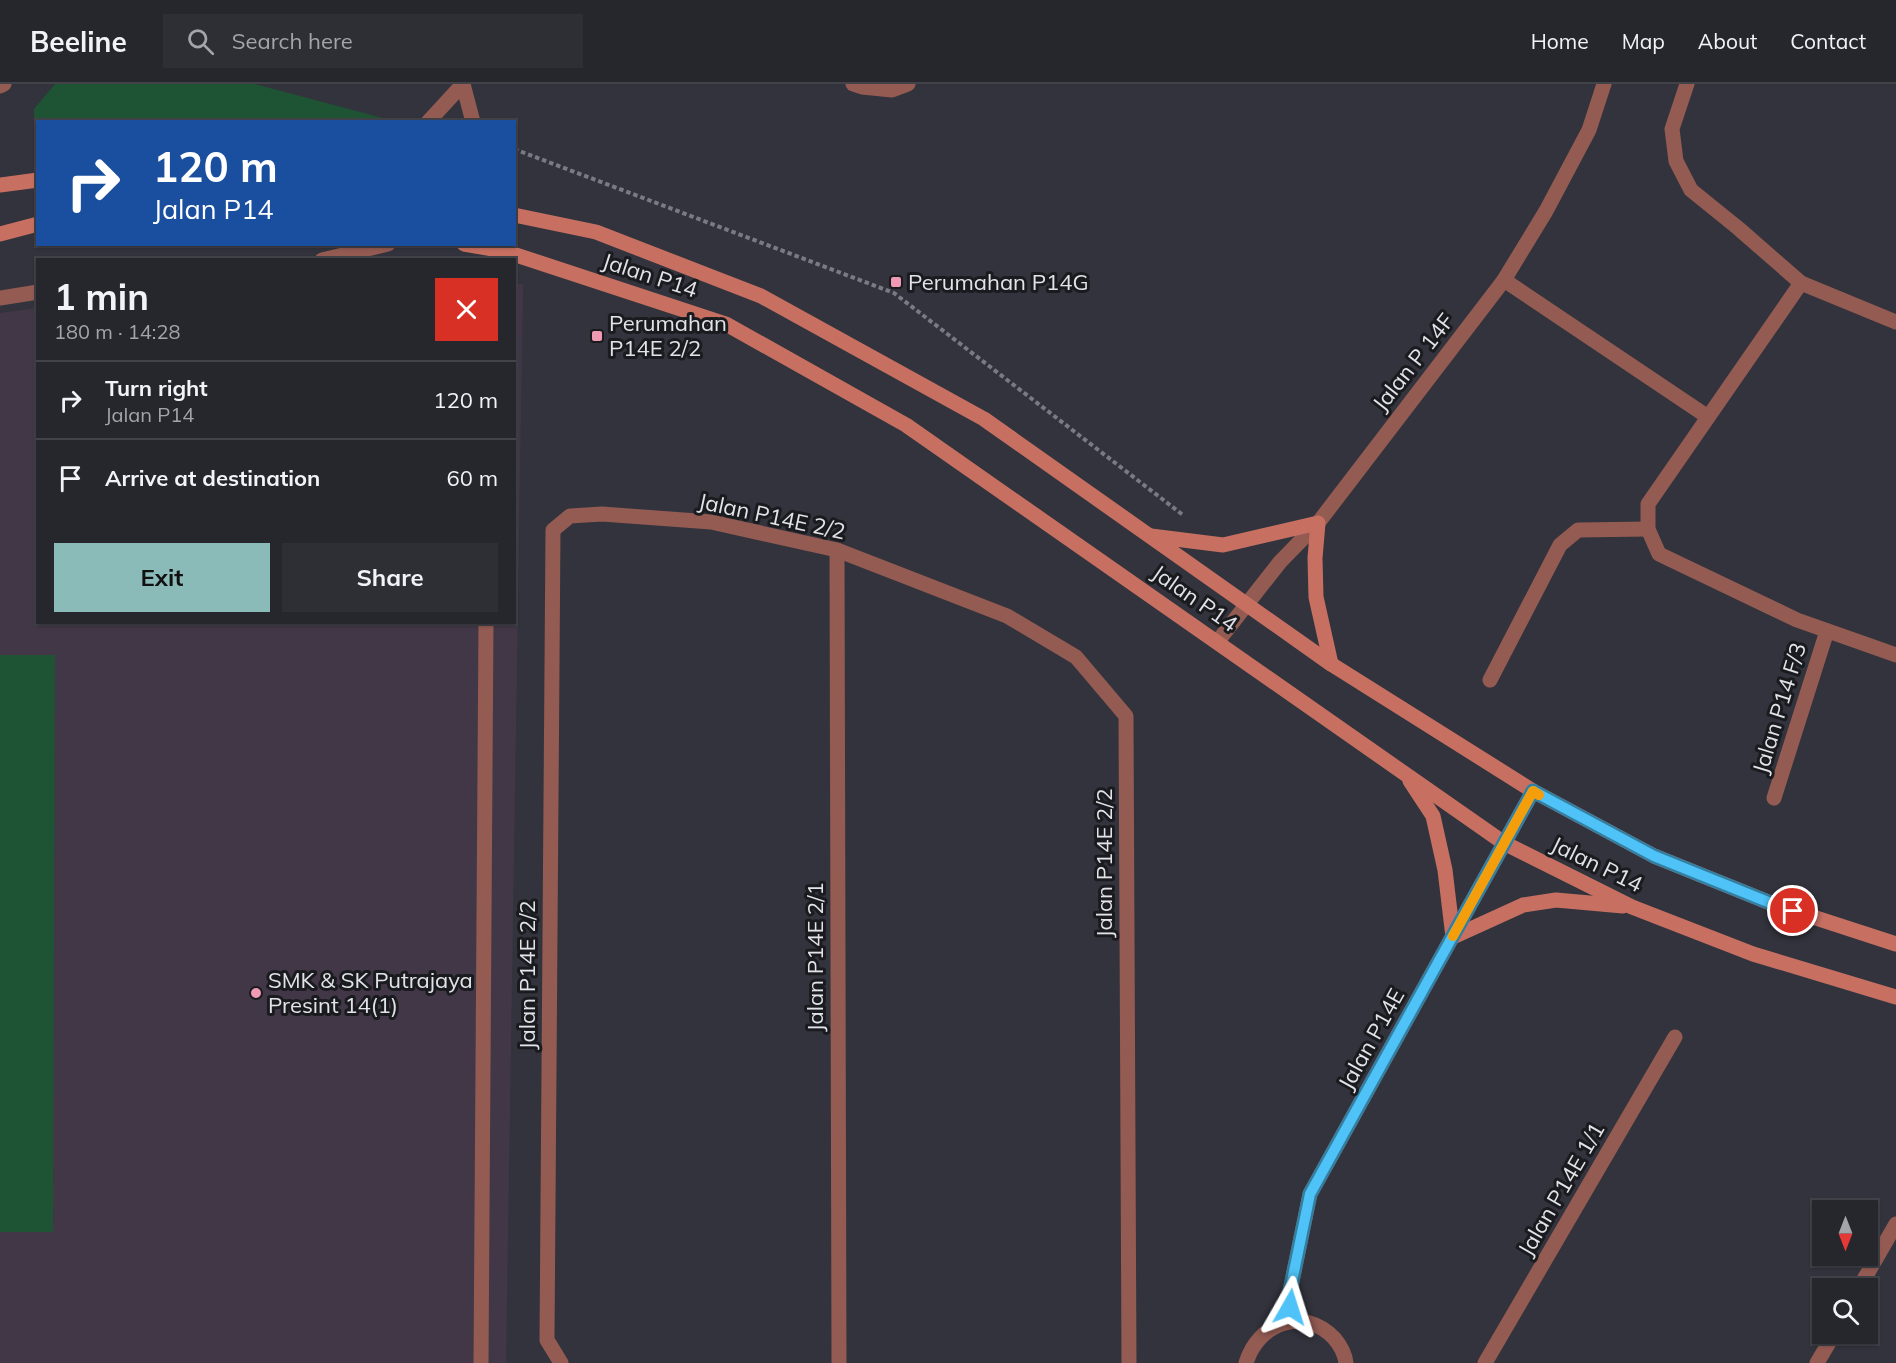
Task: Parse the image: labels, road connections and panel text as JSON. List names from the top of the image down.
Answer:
{
  "streets": {
    "main road": ["Jalan P14"],
    "street": [
      "Jalan P 14F",
      "Jalan P14E 2/2",
      "Jalan P14 F/3",
      "Jalan P14E 2/1",
      "Jalan P14E",
      "Jalan P14E 1/1"
    ]
  },
  "crossings": [
    ["Jalan P14", "Jalan P 14F"],
    ["Jalan P14", "Jalan P14E"],
    ["Jalan P14E 2/2", "Jalan P14E 2/1"]
  ],
  "places": {
    "transit": ["Perumahan P14G", "Perumahan P14E 2/2"],
    "other": ["SMK & SK Putrajaya Presint 14(1)"]
  },
  "north": "bottom",
  "page": {
    "header": "Beeline",
    "search": "Search here",
    "nav": [
      "Home",
      "Map",
      "About",
      "Contact"
    ],
    "turn": ["120 m", "Jalan P14"],
    "heading": ["1 min", "180 m · 14:28"],
    "list": [
      {
        "name": "Turn right",
        "note": "Jalan P14",
        "value": "120 m"
      },
      {
        "name": "Arrive at destination",
        "value": "60 m"
      }
    ],
    "buttons": ["Exit", "Share"]
  }
}
